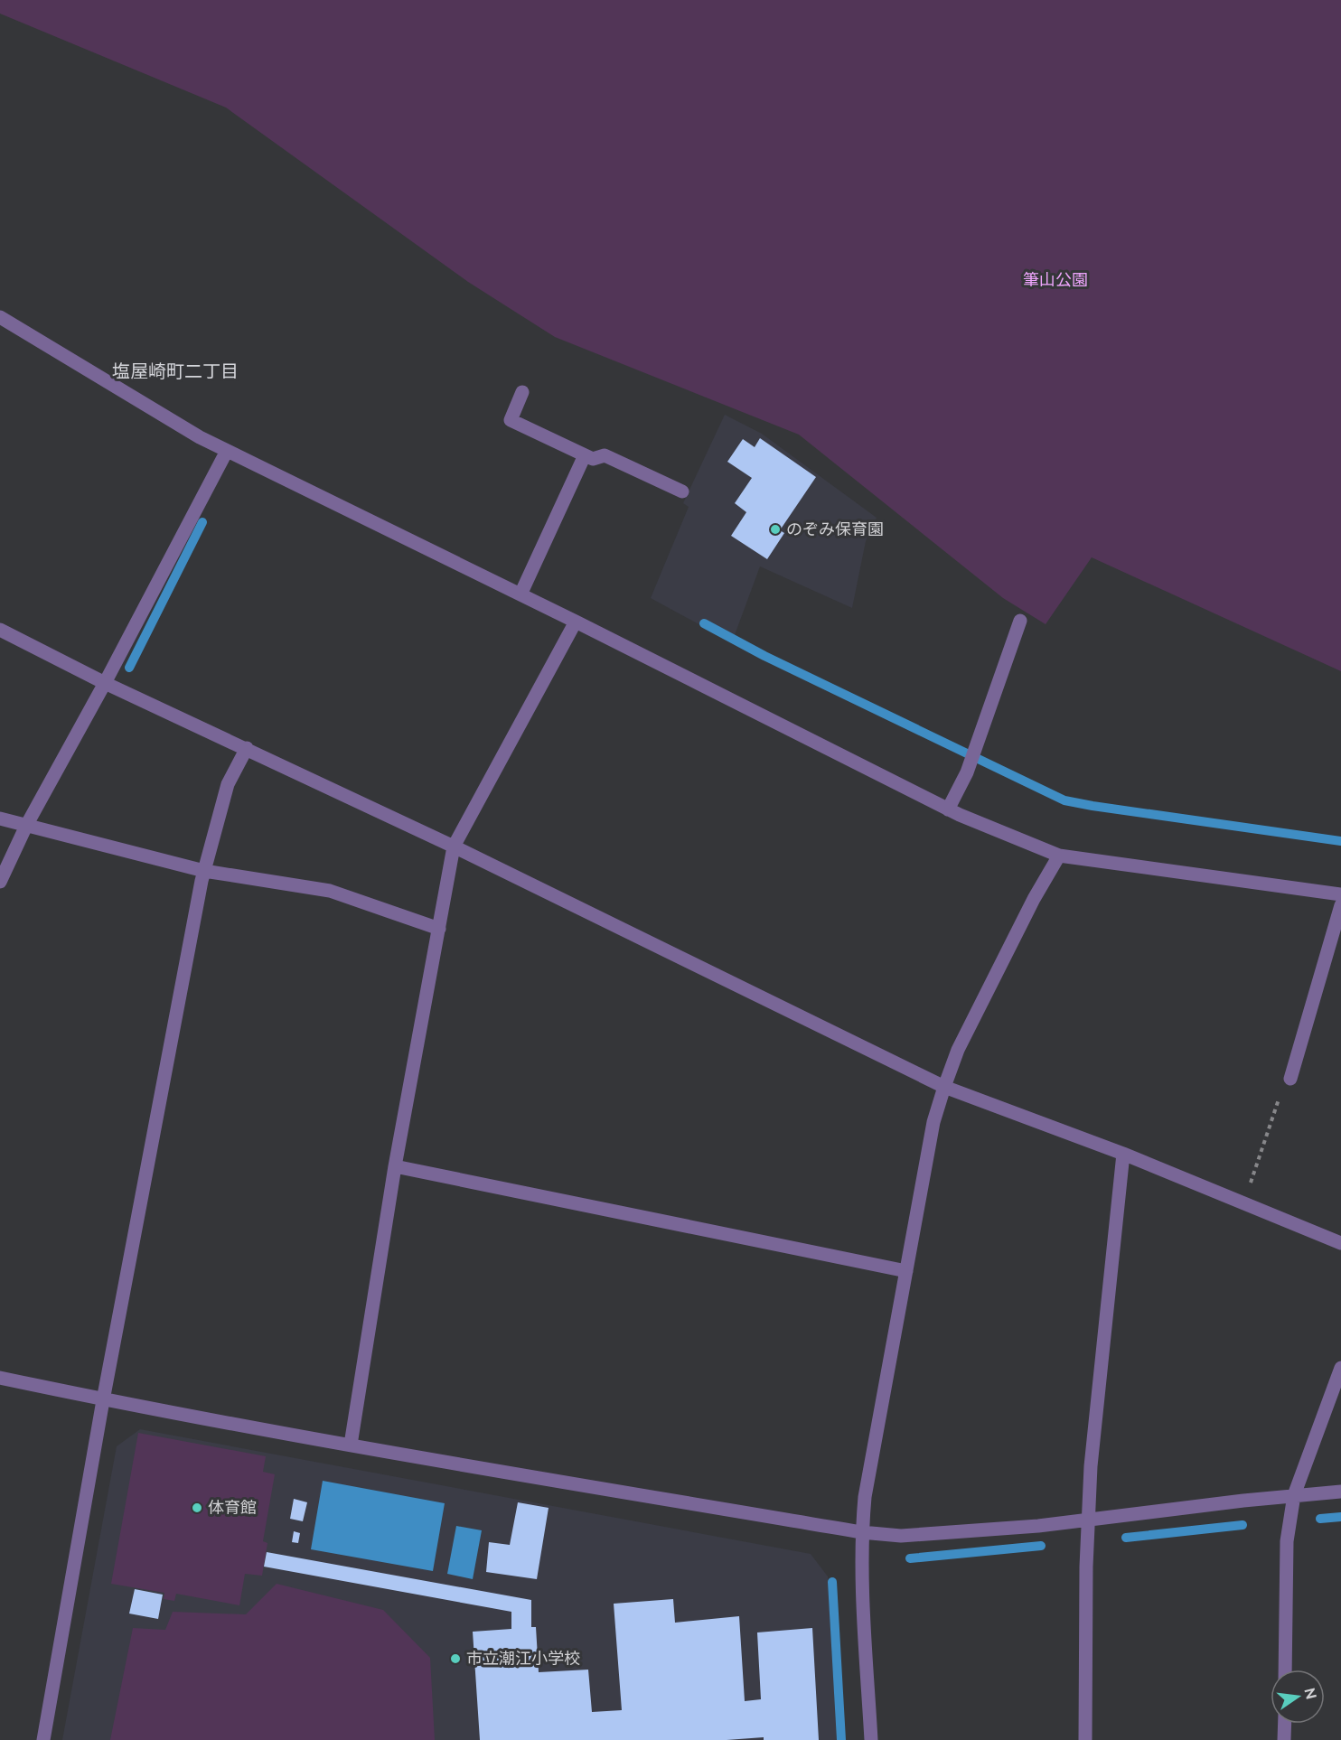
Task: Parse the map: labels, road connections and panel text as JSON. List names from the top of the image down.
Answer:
{
  "districts": ["塩屋崎町二丁目"],
  "parks": ["筆山公園"],
  "places": ["のぞみ保育園", "体育館", "市立潮江小学校"],
  "north": "right"
}
